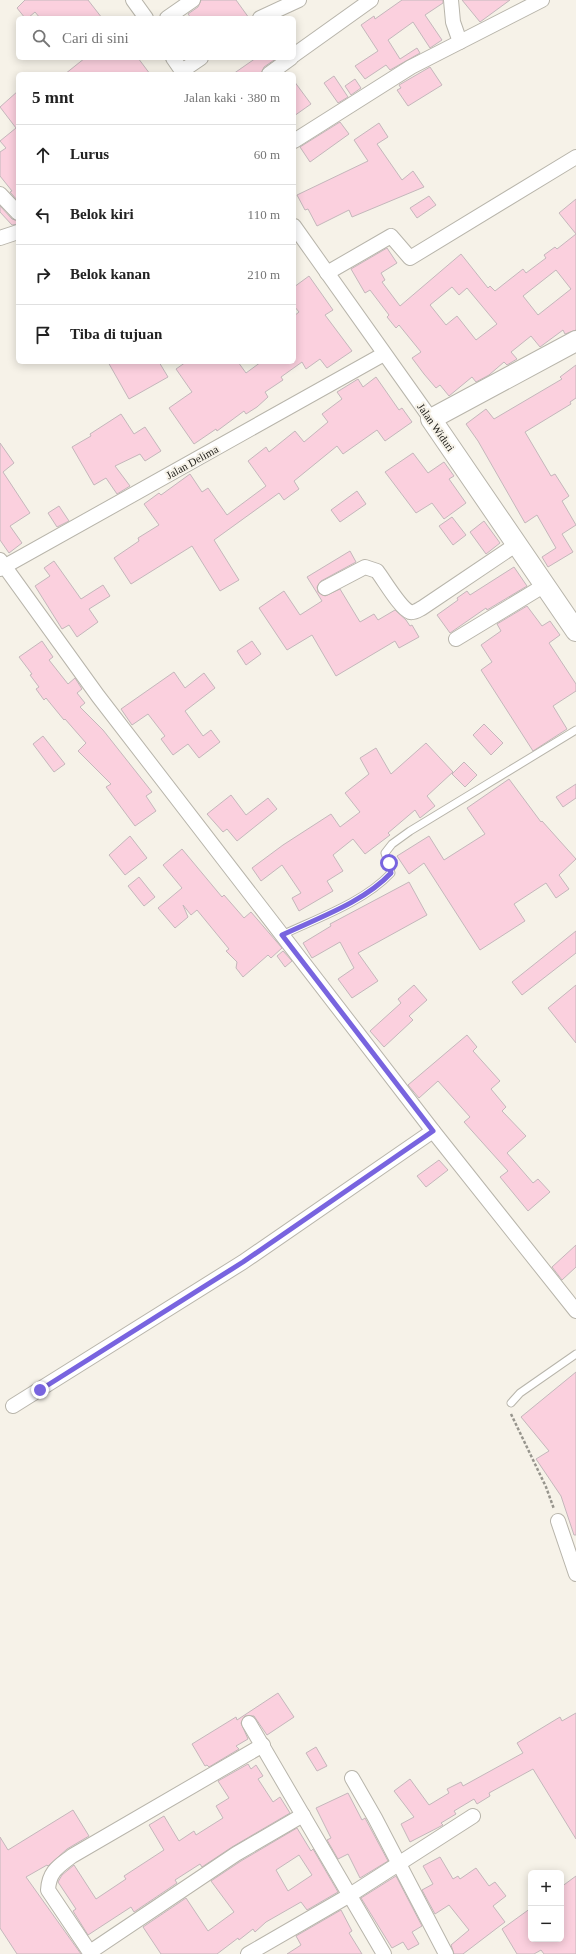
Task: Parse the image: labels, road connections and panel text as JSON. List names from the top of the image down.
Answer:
{
  "streets": {
    "main road": ["Jalan Widuri"],
    "street": ["Jalan Delima"]
  },
  "crossings": [
    ["Jalan Widuri", "Jalan Delima"]
  ],
  "page": {
    "search": "Cari di sini",
    "heading": ["5 mnt", "Jalan kaki · 380 m"],
    "list": [
      ["Lurus", "60 m"],
      ["Belok kiri", "110 m"],
      ["Belok kanan", "210 m"],
      "Tiba di tujuan"
    ],
    "map_buttons": ["+", "−"]
  }
}
